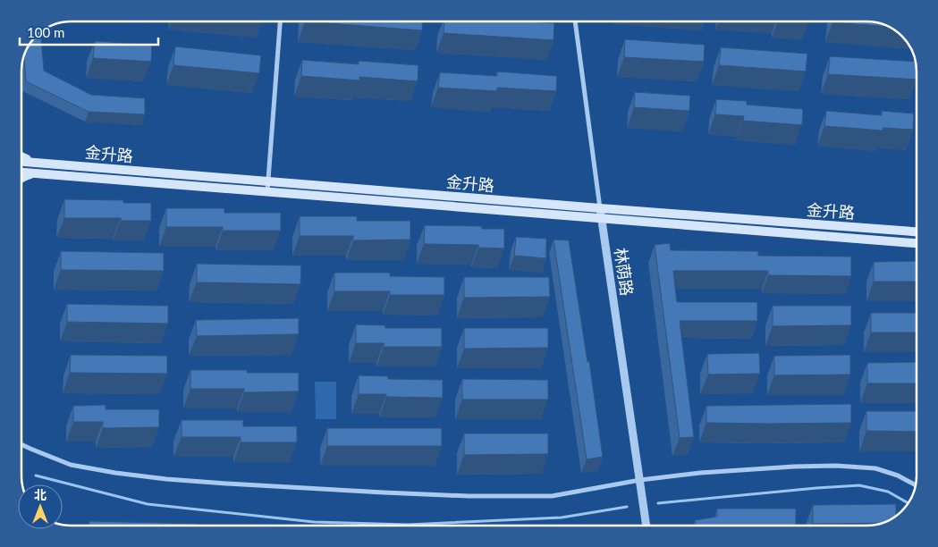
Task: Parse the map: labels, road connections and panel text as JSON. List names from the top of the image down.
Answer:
{
  "streets": {
    "main road": ["金升路"],
    "street": ["林荫路"]
  },
  "crossings": [
    ["金升路", "林荫路"]
  ],
  "scale_bar": "100 m",
  "north": "top"
}
